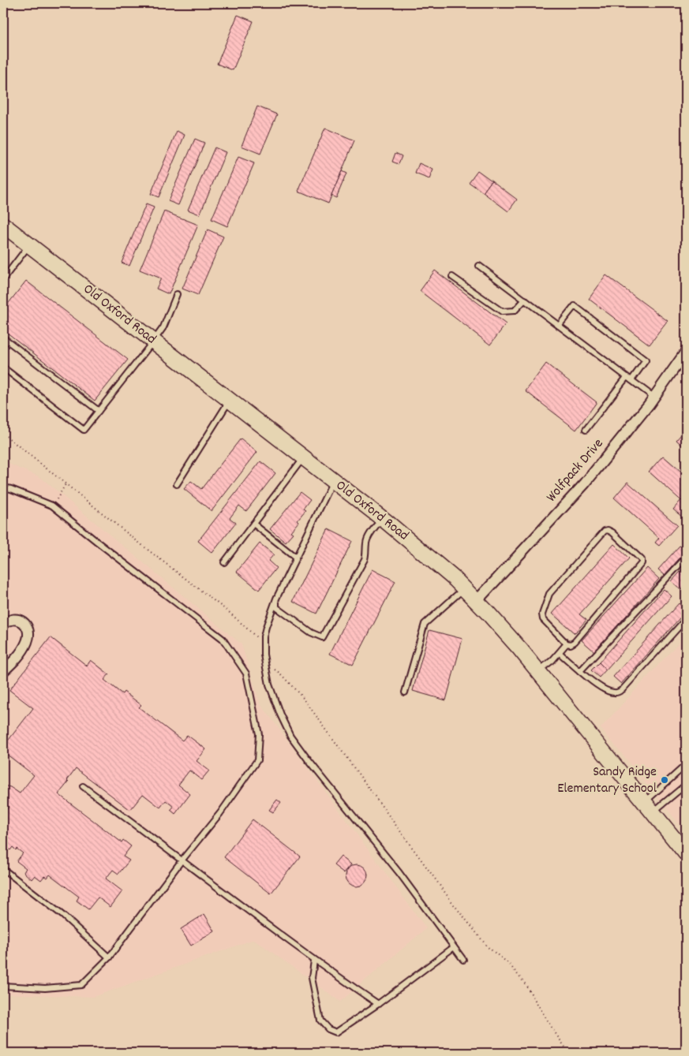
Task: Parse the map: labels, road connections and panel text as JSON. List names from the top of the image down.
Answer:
{
  "streets": {
    "street": ["Old Oxford Road", "Wolfpack Drive"]
  },
  "crossings": [
    ["Old Oxford Road", "Wolfpack Drive"]
  ],
  "places": ["Sandy Ridge Elementary School"]
}
